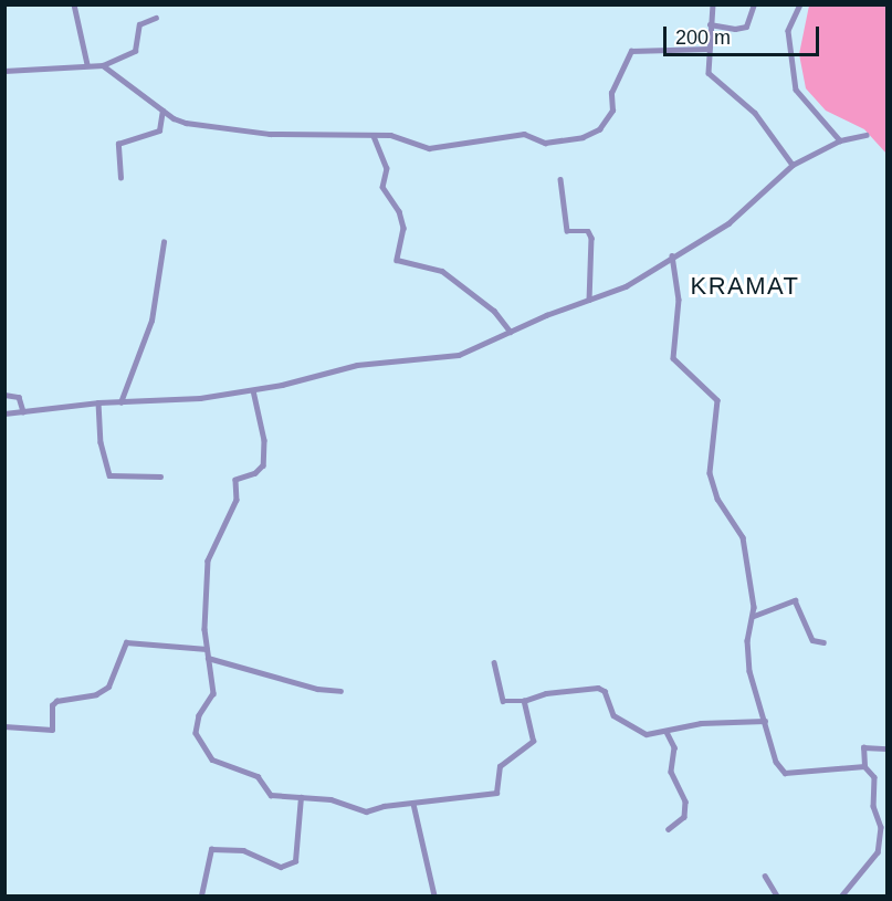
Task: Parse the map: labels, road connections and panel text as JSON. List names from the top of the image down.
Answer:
{
  "districts": ["KRAMAT"],
  "scale_bar": "200 m"
}
